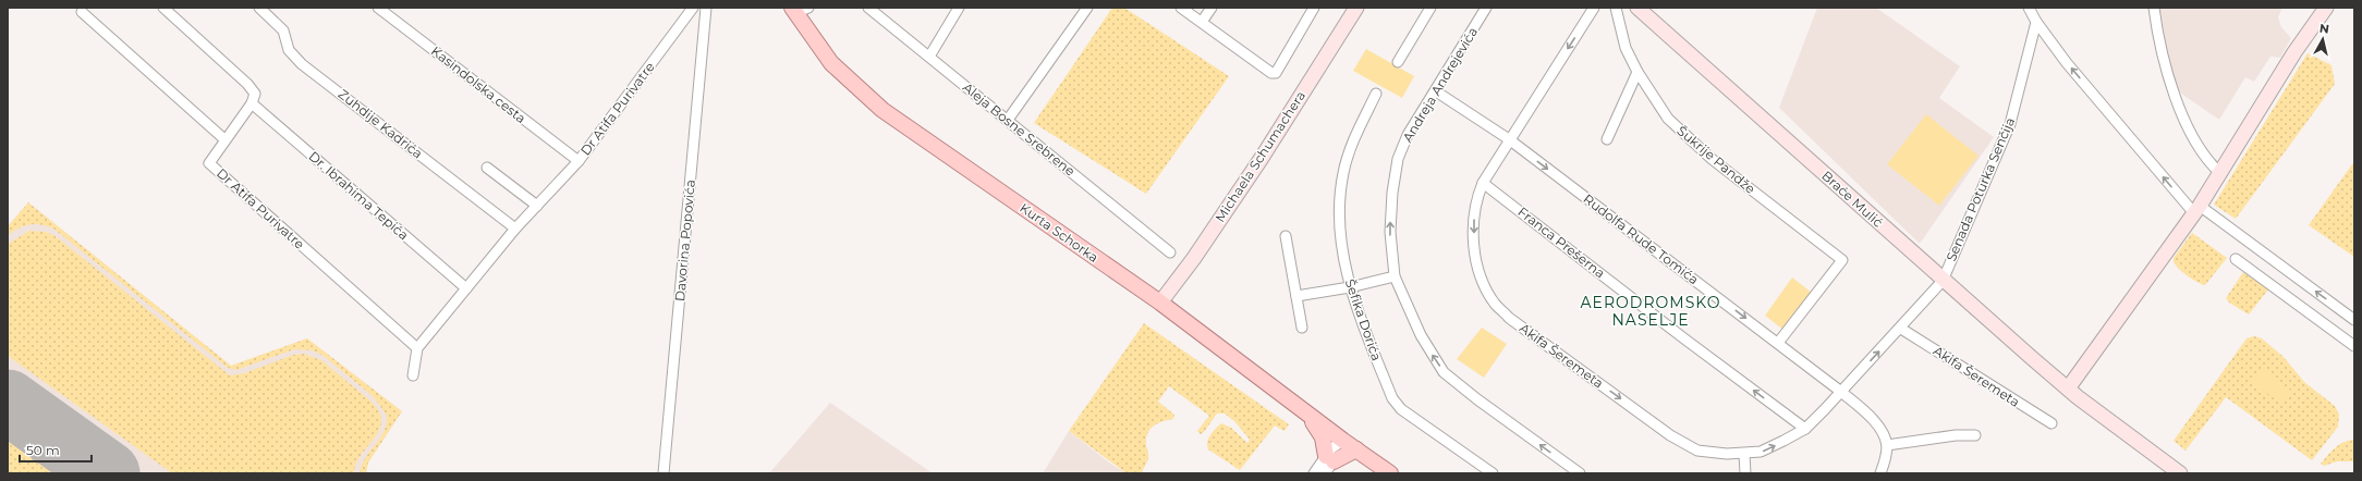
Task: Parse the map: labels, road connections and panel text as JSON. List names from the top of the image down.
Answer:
{
  "streets": {
    "main road": ["Kurta Schorka"],
    "street": [
      "Kasindolska cesta",
      "Andreja Andrejevića",
      "Dr Atifa Purivatre",
      "Zuhdije Kadrića",
      "Aleja Bosne Srebrene",
      "Michaela Schumachera",
      "Šukrije Pandže",
      "Senada Poturka Senčija",
      "Dr. Ibrahima Tepića",
      "Braće Mulić",
      "Rudolfa Rude Tomića",
      "Davorina Popovića",
      "Franca Prešerna",
      "Šefika Dorića",
      "Akifa Šeremeta"
    ]
  },
  "crossings": [
    ["Kasindolska cesta", "Dr Atifa Purivatre"],
    ["Andreja Andrejevića", "Rudolfa Rude Tomića"],
    ["Dr Atifa Purivatre", "Zuhdije Kadrića"],
    ["Dr Atifa Purivatre", "Dr. Ibrahima Tepića"],
    ["Michaela Schumachera", "Kurta Schorka"],
    ["Šukrije Pandže", "Rudolfa Rude Tomića"],
    ["Senada Poturka Senčija", "Braće Mulić"],
    ["Senada Poturka Senčija", "Akifa Šeremeta"],
    ["Braće Mulić", "Akifa Šeremeta"],
    ["Rudolfa Rude Tomića", "Akifa Šeremeta"],
    ["Franca Prešerna", "Akifa Šeremeta"]
  ],
  "one_way": [
    "Andreja Andrejevića",
    "Senada Poturka Senčija",
    "Rudolfa Rude Tomića",
    "Franca Prešerna"
  ],
  "districts": ["AERODROMSKO NASELJE"],
  "scale_bar": "50 m",
  "north": "top"
}
